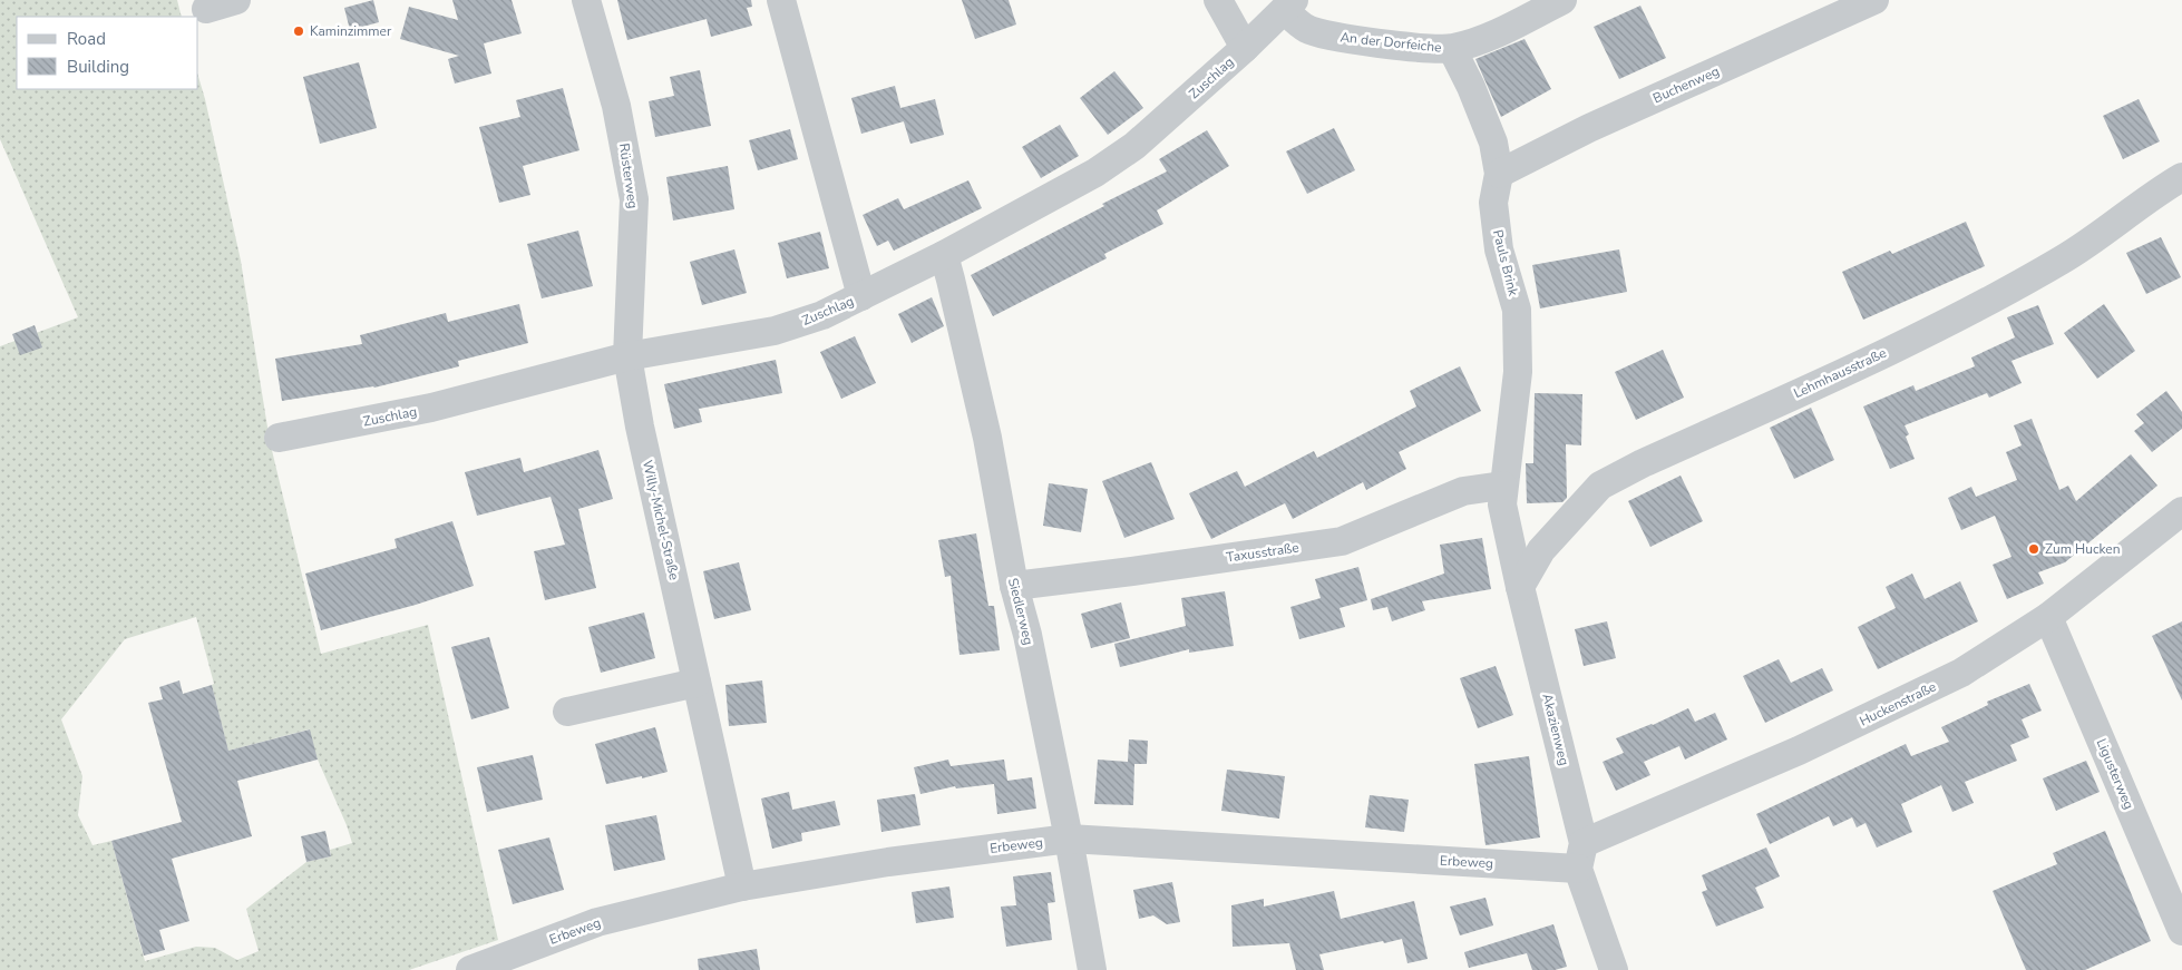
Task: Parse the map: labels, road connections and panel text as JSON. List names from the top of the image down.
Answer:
{
  "streets": {
    "street": [
      "An der Dorfeiche",
      "Zuschlag",
      "Buchenweg",
      "Rüsterweg",
      "Pauls Brink",
      "Lehmhausstraße",
      "Willy-Michel-Straße",
      "Taxusstraße",
      "Siedlerweg",
      "Huckenstraße",
      "Akazienweg",
      "Ligusterweg",
      "Erbeweg"
    ]
  },
  "crossings": [
    ["An der Dorfeiche", "Zuschlag"],
    ["An der Dorfeiche", "Pauls Brink"],
    ["Zuschlag", "Rüsterweg"],
    ["Zuschlag", "Willy-Michel-Straße"],
    ["Zuschlag", "Siedlerweg"],
    ["Buchenweg", "Pauls Brink"],
    ["Rüsterweg", "Willy-Michel-Straße"],
    ["Pauls Brink", "Taxusstraße"],
    ["Pauls Brink", "Akazienweg"],
    ["Lehmhausstraße", "Akazienweg"],
    ["Willy-Michel-Straße", "Erbeweg"],
    ["Taxusstraße", "Siedlerweg"],
    ["Taxusstraße", "Akazienweg"],
    ["Siedlerweg", "Erbeweg"],
    ["Huckenstraße", "Akazienweg"],
    ["Huckenstraße", "Ligusterweg"],
    ["Huckenstraße", "Erbeweg"],
    ["Akazienweg", "Erbeweg"]
  ],
  "places": ["Kaminzimmer", "Zum Hucken"],
  "legend": ["Road", "Building"]
}
